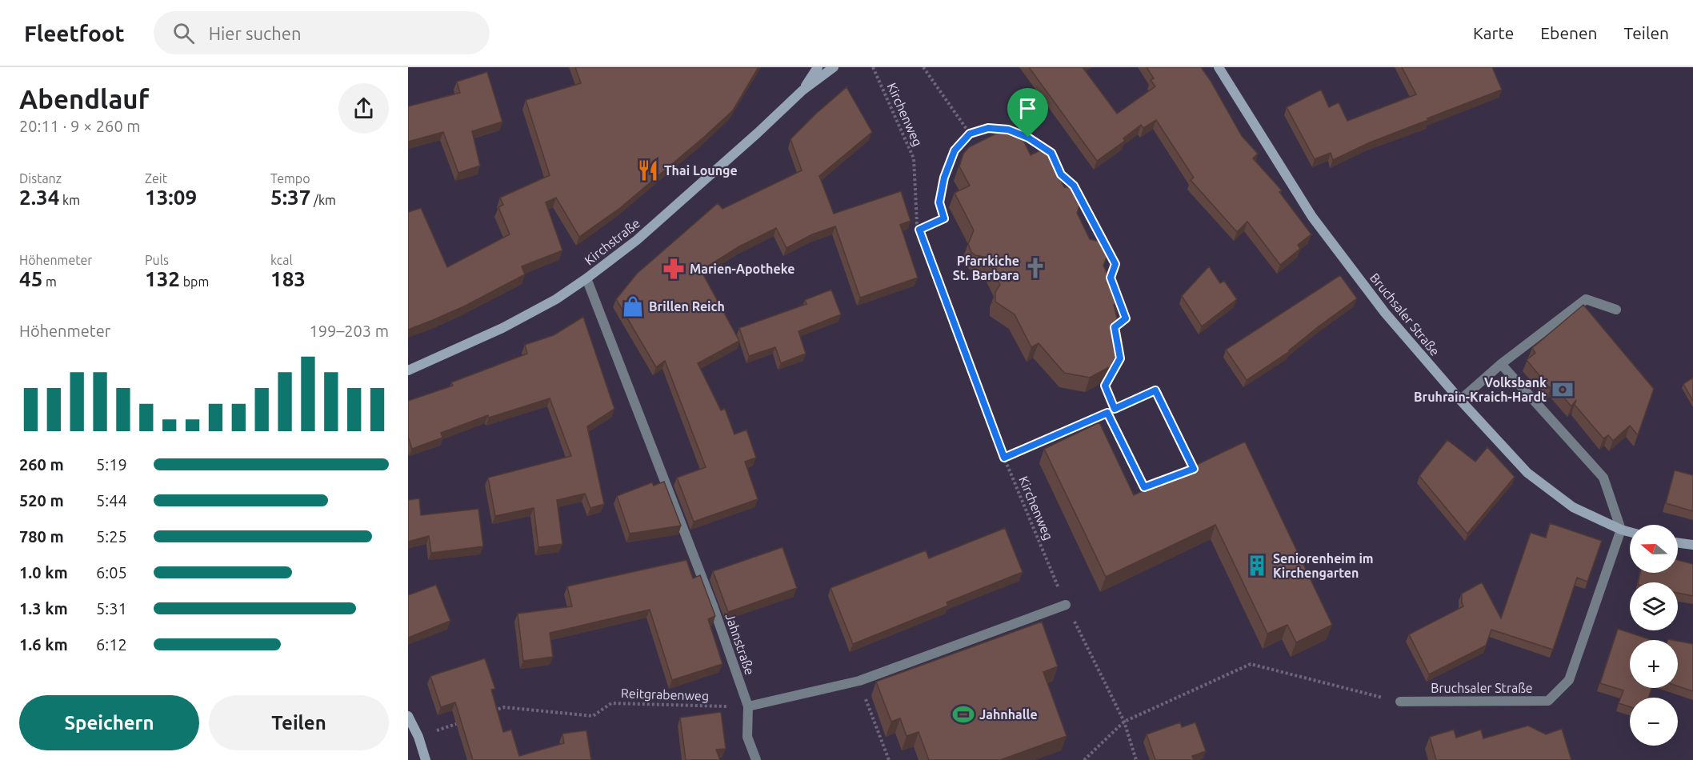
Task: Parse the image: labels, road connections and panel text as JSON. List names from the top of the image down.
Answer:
{
  "streets": {
    "street": ["Kirchstraße", "Bruchsaler Straße", "Jahnstraße"],
    "path": ["Kirchenweg", "Reitgrabenweg"]
  },
  "crossings": [
    ["Kirchstraße", "Jahnstraße"],
    ["Jahnstraße", "Reitgrabenweg"]
  ],
  "places": {
    "restaurant": ["Thai Lounge"],
    "church": ["Pfarrkiche St. Barbara"],
    "pharmacy": ["Marien-Apotheke"],
    "shop": ["Brillen Reich"],
    "bank": ["Volksbank Bruhrain-Kraich-Hardt"],
    "building": ["Seniorenheim im Kirchengarten"],
    "sports": ["Jahnhalle"]
  },
  "north": "left",
  "page": {
    "header": "Fleetfoot",
    "search": "Hier suchen",
    "nav": ["Karte", "Ebenen", "Teilen"],
    "heading": ["Abendlauf", "20:11 · 9 × 260 m"],
    "stats": [
      ["Distanz", "2.34 km"],
      ["Zeit", "13:09"],
      ["Tempo", "5:37 /km"],
      ["Höhenmeter", "45 m"],
      ["Puls", "132 bpm"],
      ["kcal", "183"]
    ],
    "chart": ["Höhenmeter", "199–203 m"],
    "list": [
      {
        "name": "260 m",
        "note": "5:19"
      },
      {
        "name": "520 m",
        "note": "5:44"
      },
      {
        "name": "780 m",
        "note": "5:25"
      },
      {
        "name": "1.0 km",
        "note": "6:05"
      },
      {
        "name": "1.3 km",
        "note": "5:31"
      },
      {
        "name": "1.6 km",
        "note": "6:12"
      }
    ],
    "map_buttons": ["+", "−"],
    "buttons": ["Speichern", "Teilen"]
  }
}
